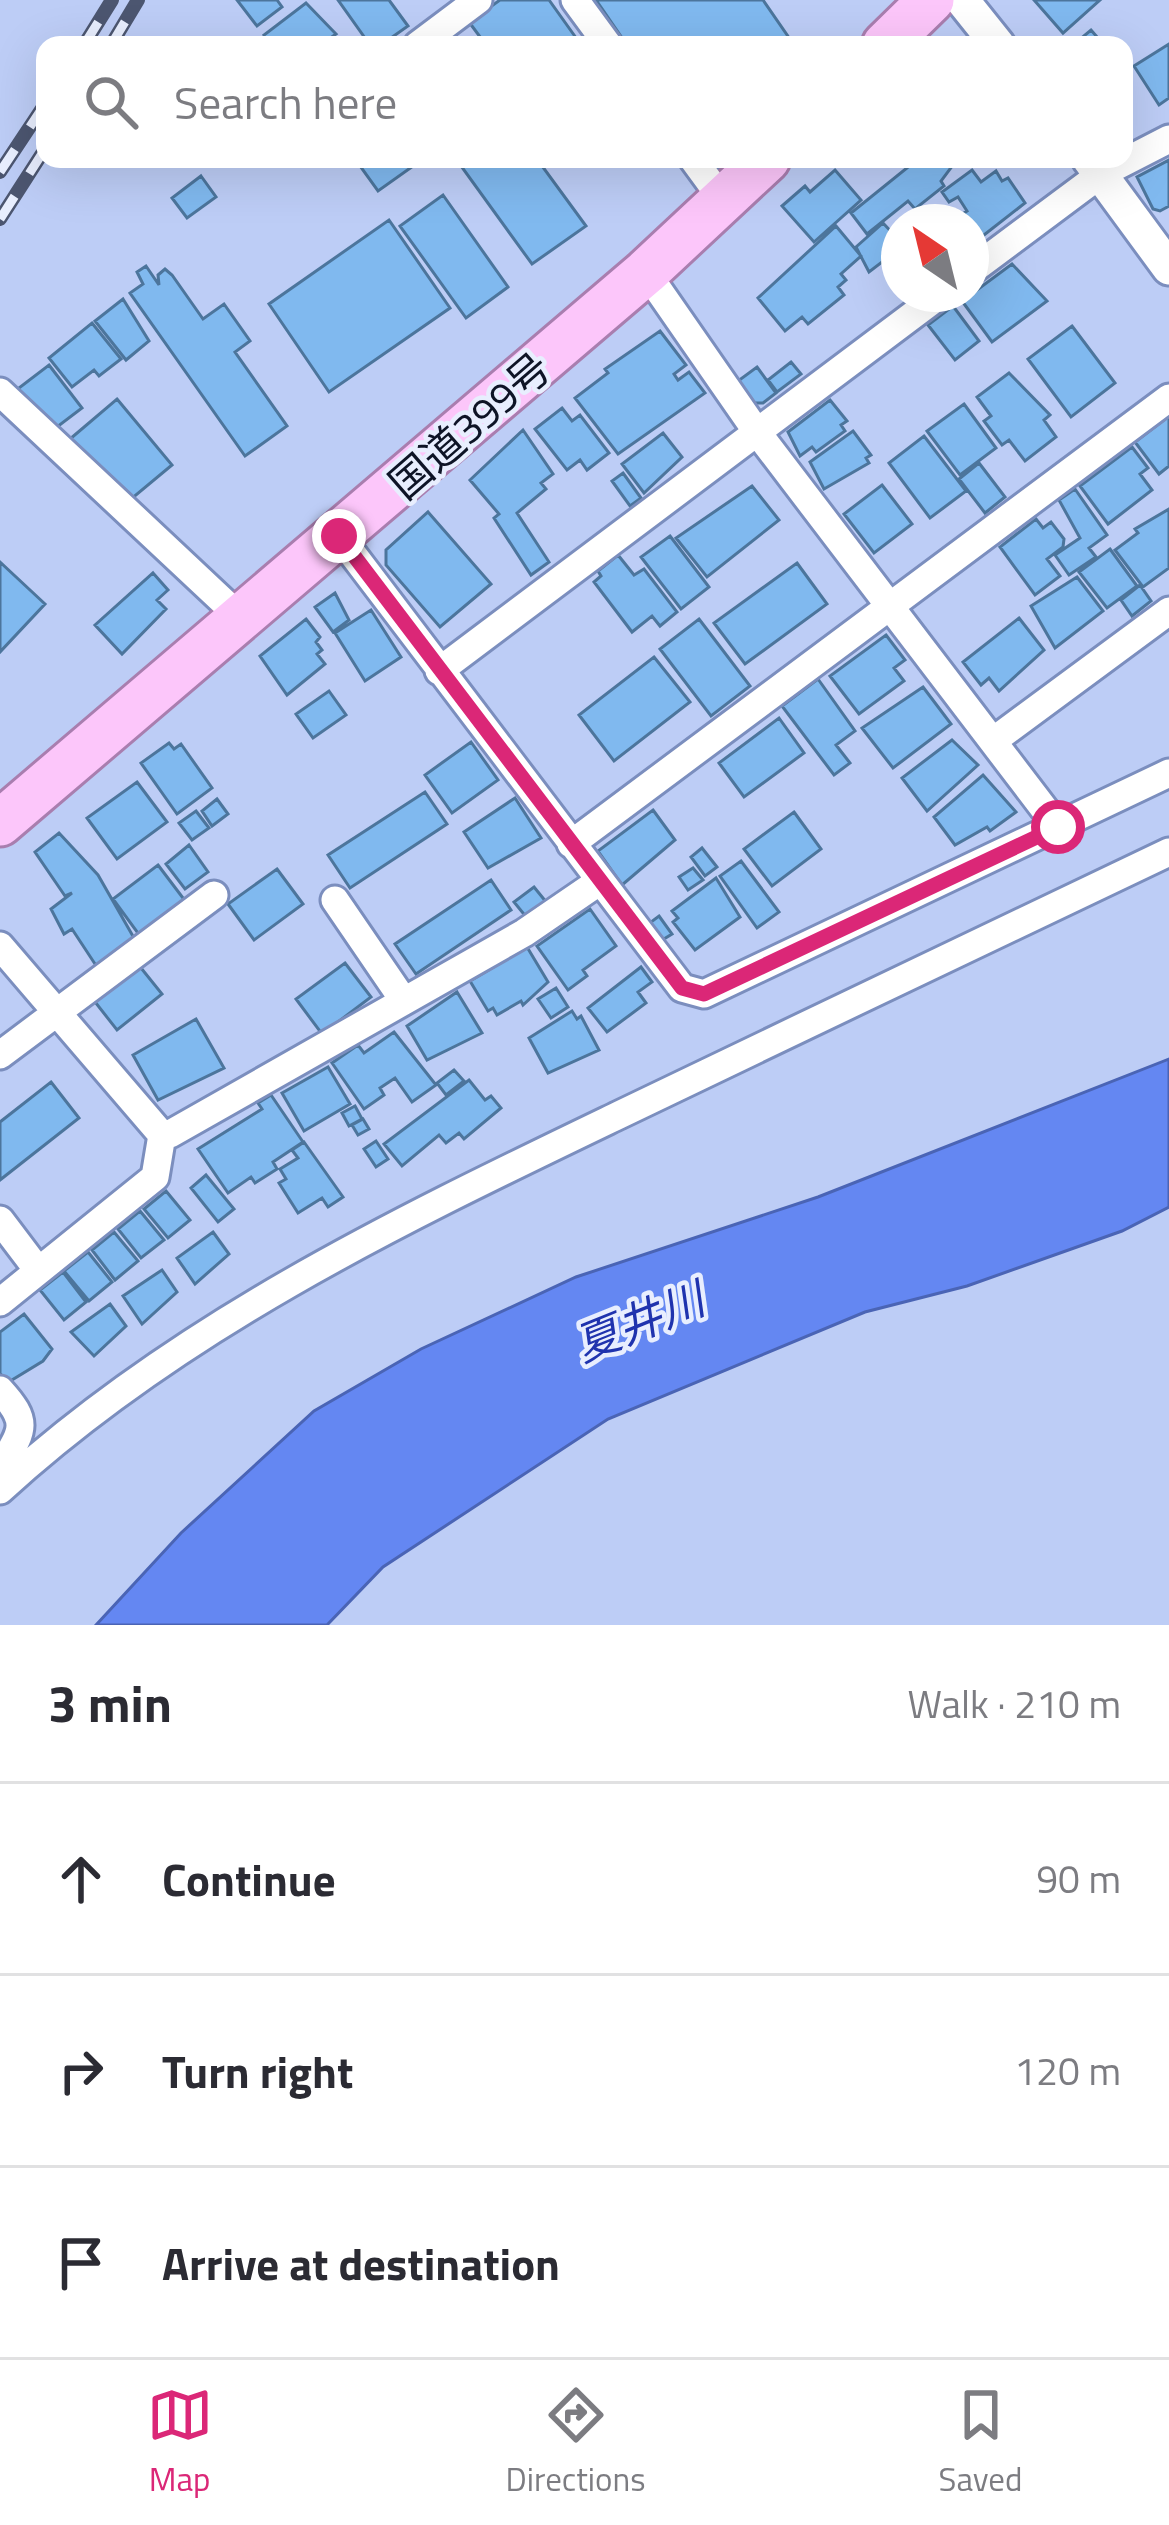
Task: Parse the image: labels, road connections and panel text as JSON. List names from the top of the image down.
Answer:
{
  "streets": {
    "highway": ["国道399号"]
  },
  "water": ["夏井川"],
  "north": "top left",
  "page": {
    "search": "Search here",
    "heading": ["3 min", "Walk · 210 m"],
    "list": [
      ["Continue", "90 m"],
      ["Turn right", "120 m"],
      "Arrive at destination"
    ],
    "nav": ["Map", "Directions", "Saved"]
  }
}
